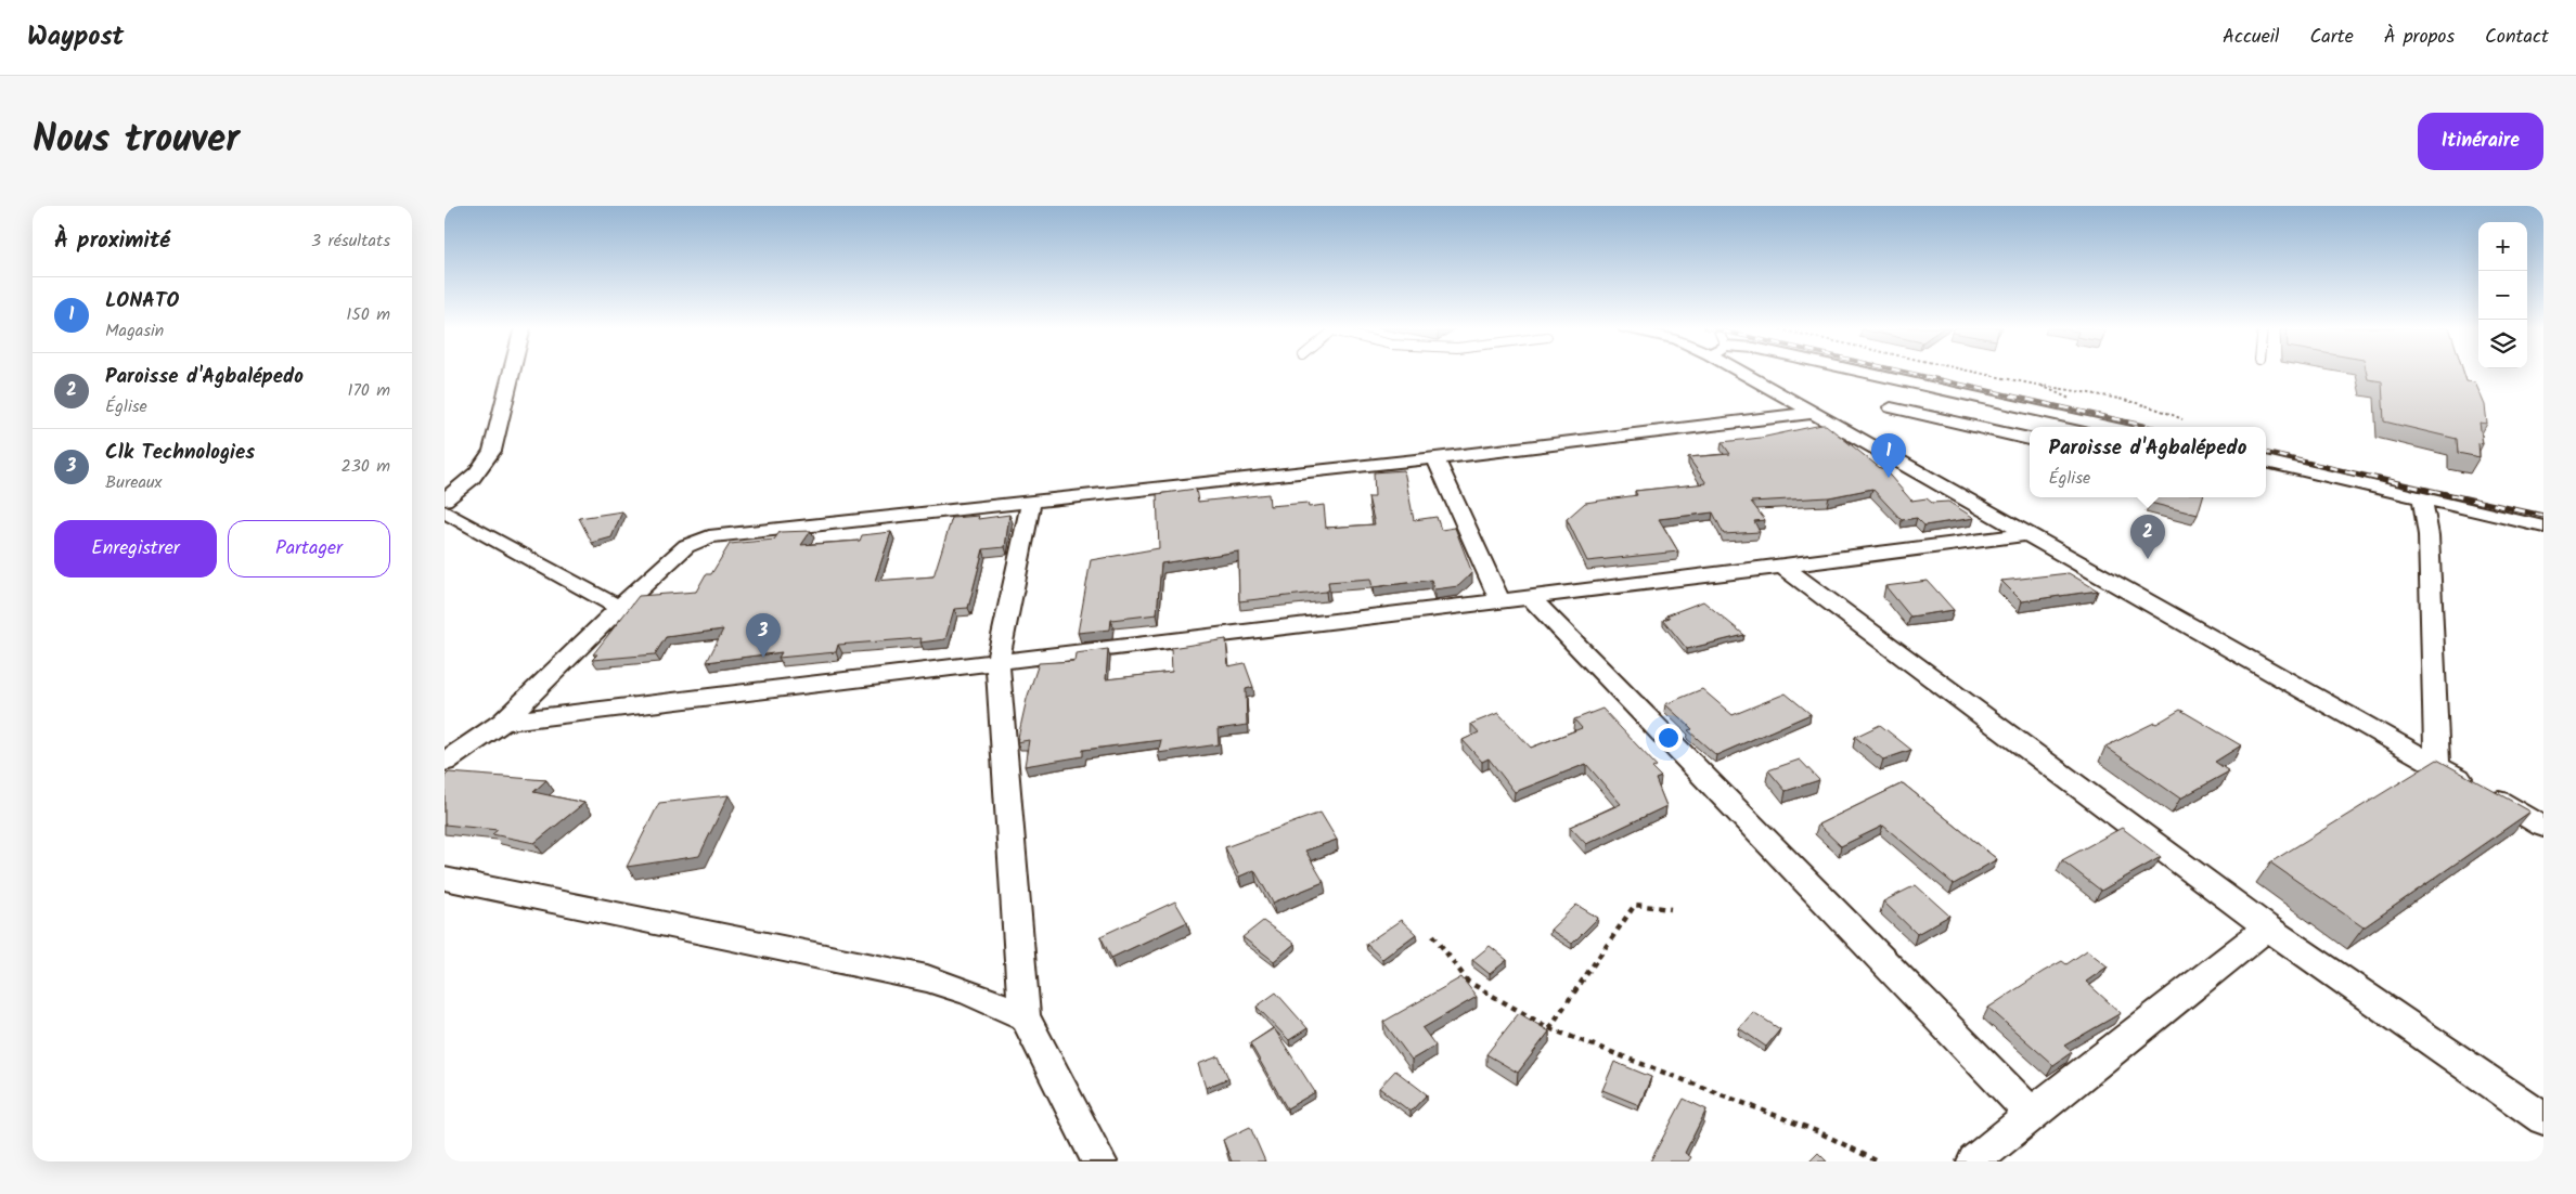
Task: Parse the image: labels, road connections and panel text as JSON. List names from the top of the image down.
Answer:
{
  "page": {
    "header": "Waypost",
    "nav": [
      "Accueil",
      "Carte",
      "À propos",
      "Contact"
    ],
    "title": "Nous trouver",
    "buttons": [
      "Itinéraire",
      ["Enregistrer", "Partager"]
    ],
    "heading": ["À proximité", "3 résultats"],
    "map_buttons": ["+", "−"],
    "list": [
      {
        "mark": "1",
        "name": "LONATO",
        "note": "Magasin",
        "value": "150 m"
      },
      {
        "mark": "2",
        "name": "Paroisse d'Agbalépedo",
        "note": "Église",
        "value": "170 m"
      },
      {
        "mark": "3",
        "name": "Clk Technologies",
        "note": "Bureaux",
        "value": "230 m"
      }
    ],
    "popup": ["Paroisse d'Agbalépedo", "Église"],
    "pins": ["1", "2", "3"]
  }
}
